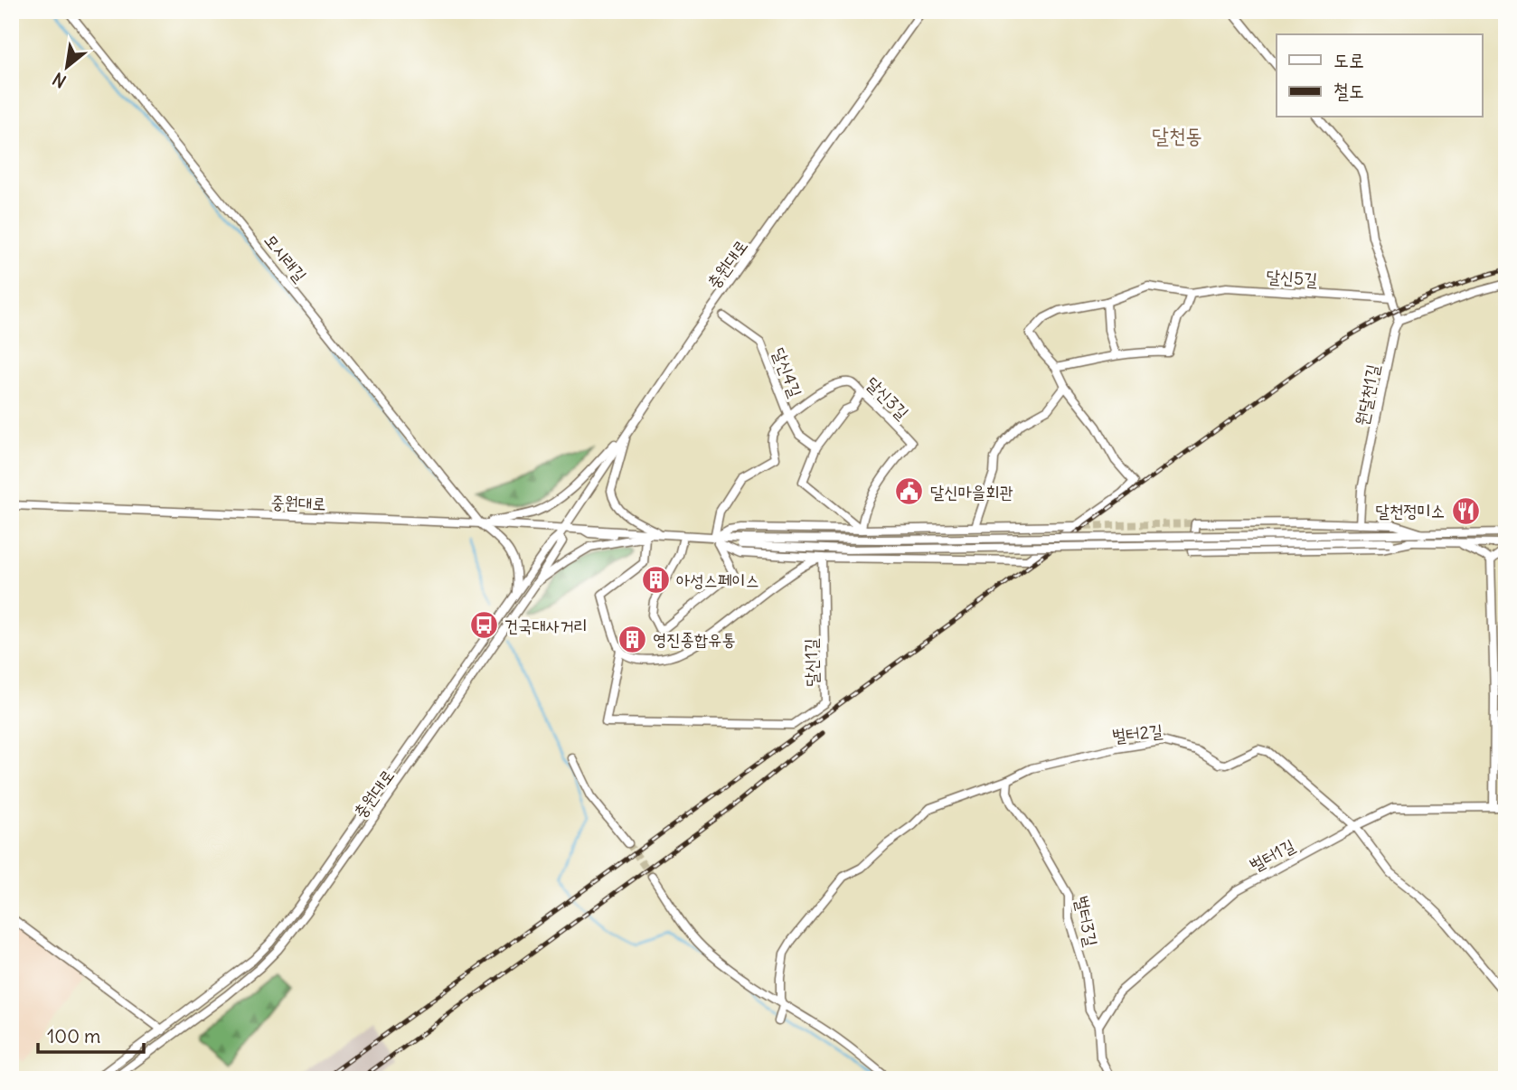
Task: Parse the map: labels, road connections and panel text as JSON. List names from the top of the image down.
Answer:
{
  "streets": {
    "street": [
      "모시래길",
      "충원대로",
      "달신5길",
      "달신4길",
      "원달천1길",
      "달신3길",
      "중원대로",
      "달신1길",
      "벌터2길",
      "벌터1길",
      "벌터3길"
    ]
  },
  "crossings": [
    ["모시래길", "충원대로"],
    ["모시래길", "중원대로"],
    ["충원대로", "중원대로"],
    ["달신4길", "달신3길"],
    ["달신3길", "중원대로"],
    ["중원대로", "달신1길"],
    ["벌터2길", "벌터1길"],
    ["벌터2길", "벌터3길"],
    ["벌터1길", "벌터3길"]
  ],
  "districts": ["달천동"],
  "places": {
    "public building": ["달신마을회관"],
    "restaurant": ["달천정미소"],
    "building": ["아성스페이스", "영진종합유통"],
    "bus stop": ["건국대사거리"]
  },
  "legend": ["도로", "철도"],
  "scale_bar": "100 m",
  "north": "bottom left"
}
